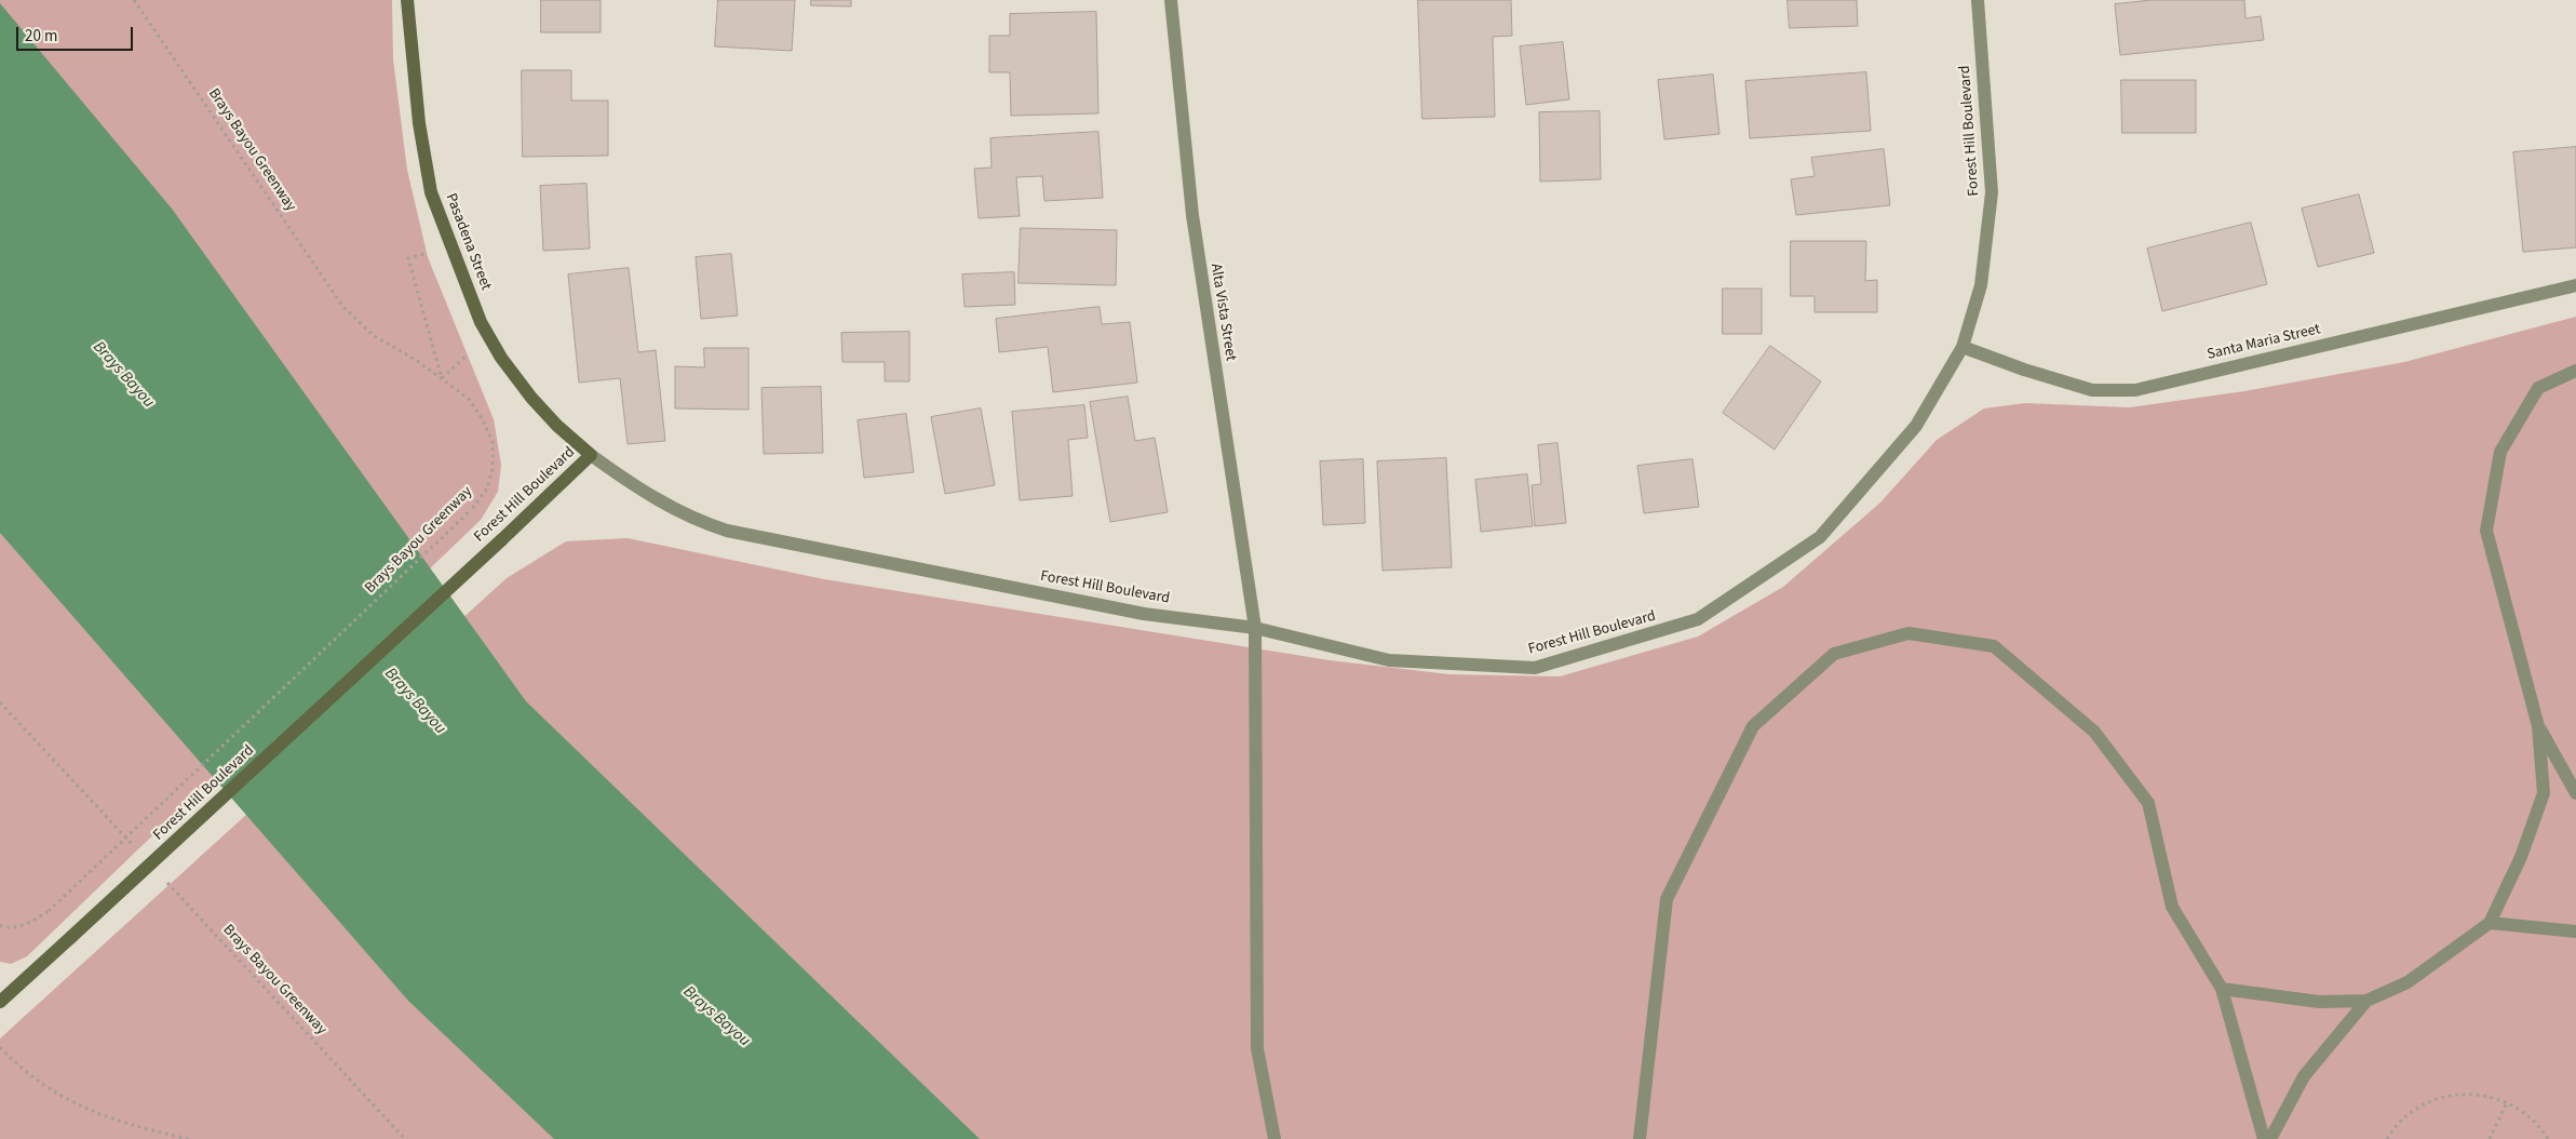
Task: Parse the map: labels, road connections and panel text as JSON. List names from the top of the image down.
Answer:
{
  "streets": {
    "street": [
      "Forest Hill Boulevard",
      "Pasadena Street",
      "Alta Vista Street",
      "Santa Maria Street"
    ],
    "path": ["Brays Bayou Greenway"]
  },
  "crossings": [
    ["Forest Hill Boulevard", "Pasadena Street"],
    ["Forest Hill Boulevard", "Alta Vista Street"],
    ["Forest Hill Boulevard", "Santa Maria Street"]
  ],
  "water": ["Brays Bayou"],
  "scale_bar": "20 m"
}
